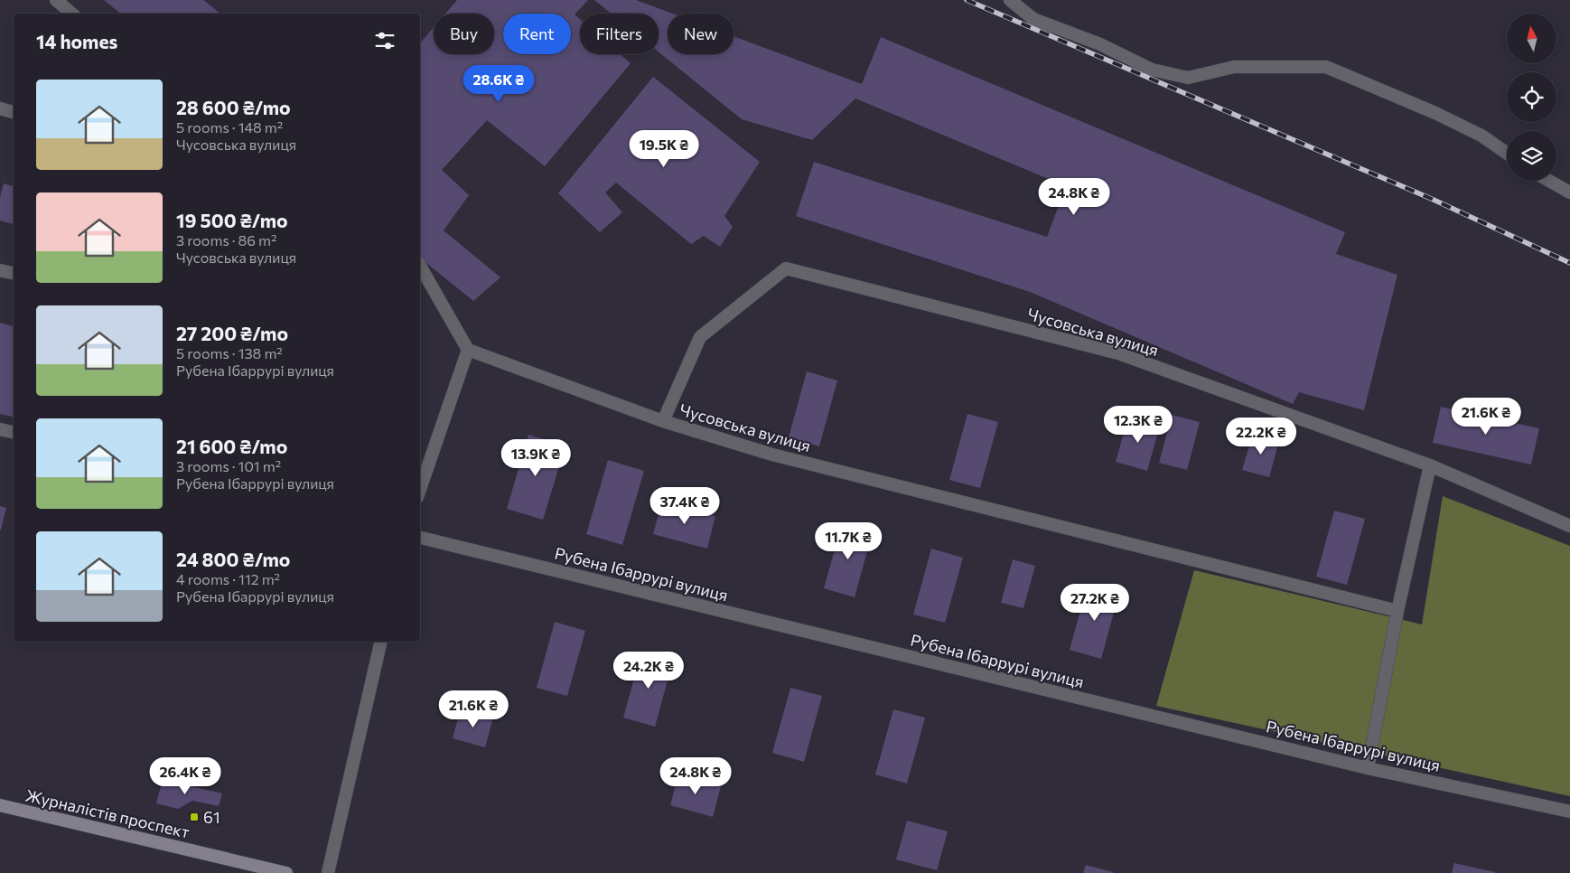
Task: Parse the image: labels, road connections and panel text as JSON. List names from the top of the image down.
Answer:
{
  "streets": {
    "main road": ["Журналістів проспект"],
    "street": ["Чусовська вулиця", "Рубена Ібаррурі вулиця"]
  },
  "places": {
    "transit": ["61"]
  },
  "north": "top",
  "page": {
    "chip": [
      "Buy",
      "Rent",
      "Filters",
      "New"
    ],
    "heading": "14 homes",
    "price": [
      "28.6K ₴",
      "19.5K ₴",
      "24.8K ₴",
      "21.6K ₴",
      "12.3K ₴",
      "22.2K ₴",
      "13.9K ₴",
      "37.4K ₴",
      "11.7K ₴",
      "27.2K ₴",
      "24.2K ₴",
      "21.6K ₴",
      "26.4K ₴",
      "24.8K ₴"
    ],
    "list": [
      {
        "name": "28 600 ₴/mo",
        "note": "5 rooms · 148 m² · Чусовська вулиця"
      },
      {
        "name": "19 500 ₴/mo",
        "note": "3 rooms · 86 m² · Чусовська вулиця"
      },
      {
        "name": "27 200 ₴/mo",
        "note": "5 rooms · 138 m² · Рубена Ібаррурі вулиця"
      },
      {
        "name": "21 600 ₴/mo",
        "note": "3 rooms · 101 m² · Рубена Ібаррурі вулиця"
      },
      {
        "name": "24 800 ₴/mo",
        "note": "4 rooms · 112 m² · Рубена Ібаррурі вулиця"
      }
    ]
  }
}
